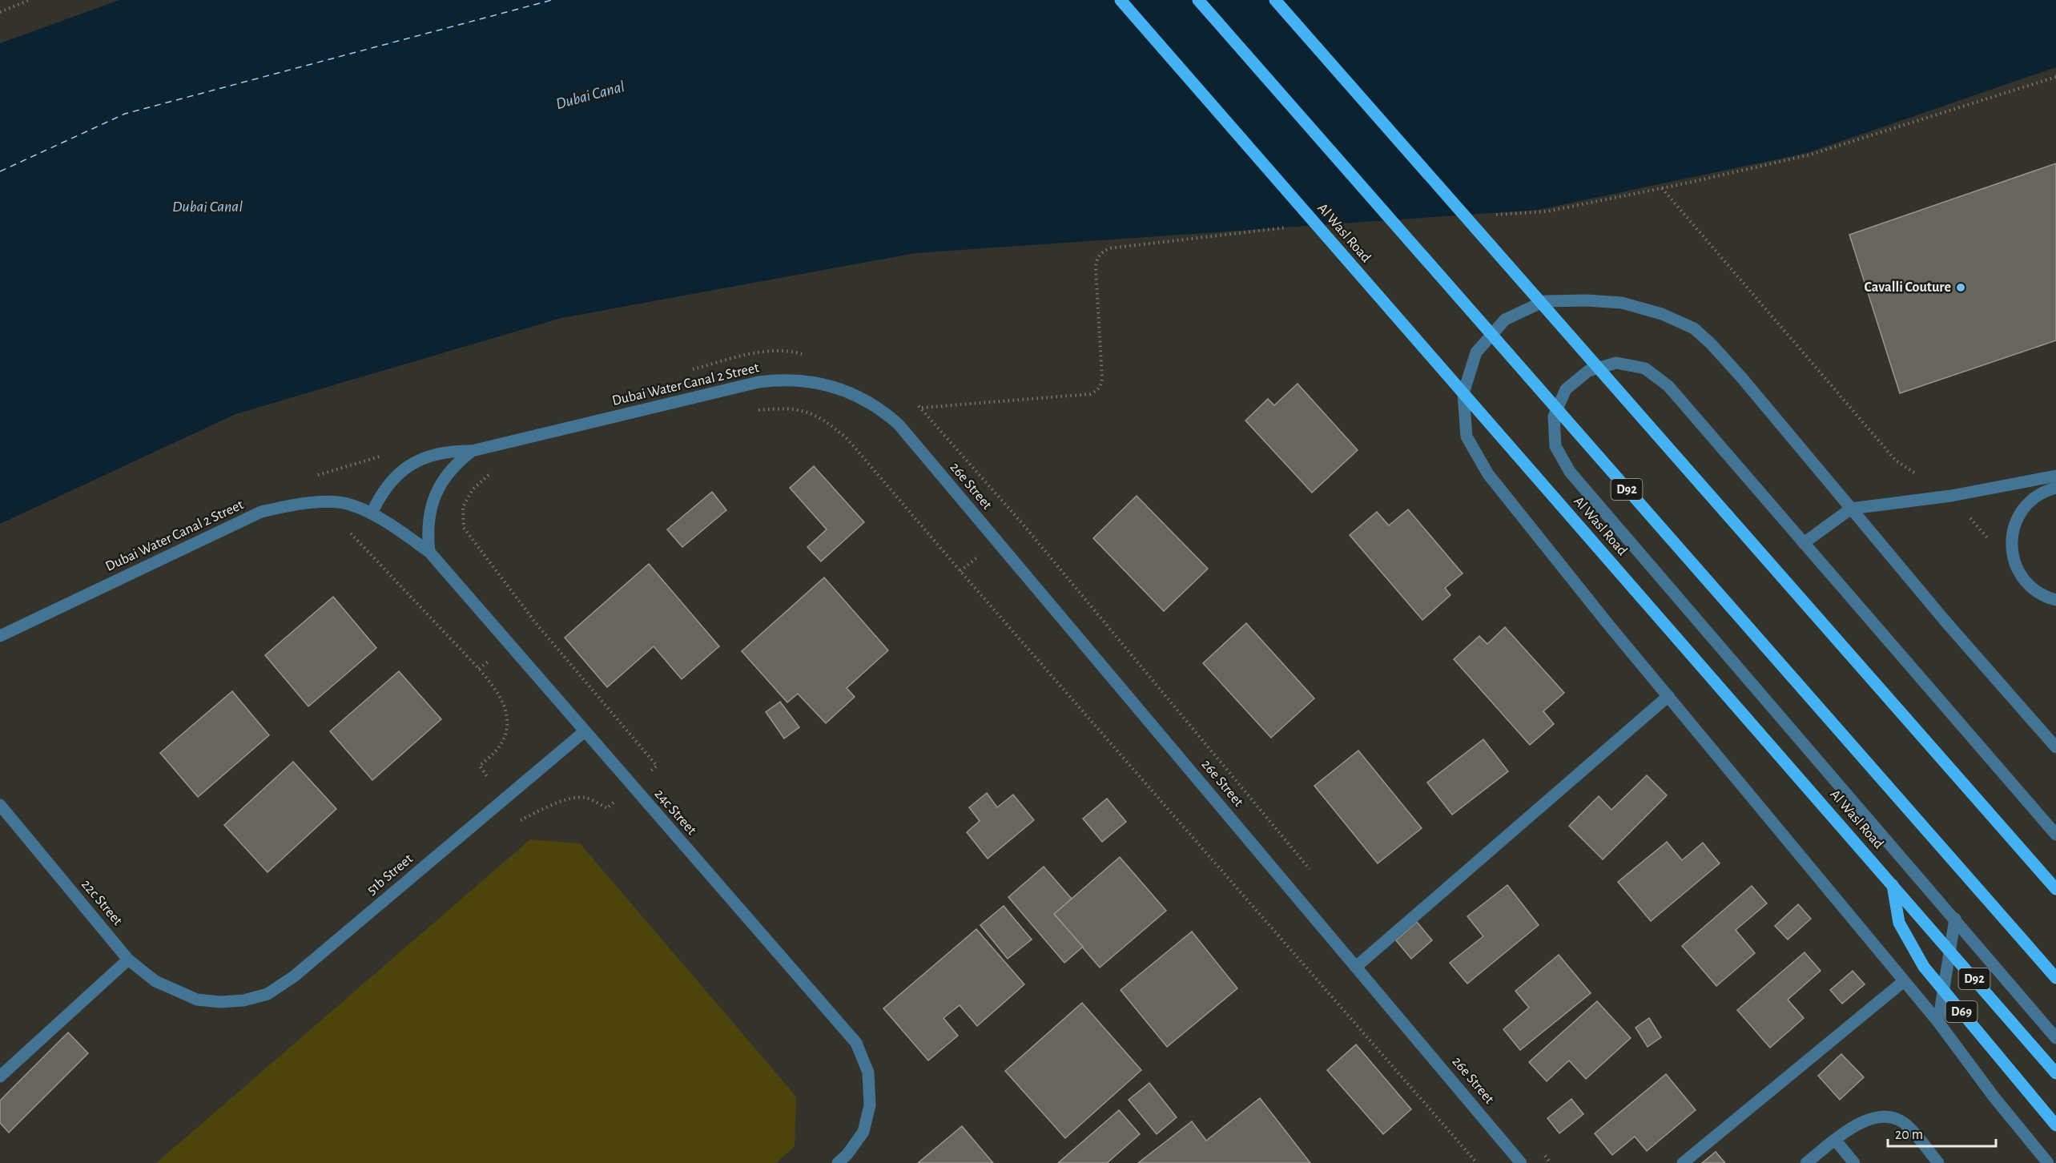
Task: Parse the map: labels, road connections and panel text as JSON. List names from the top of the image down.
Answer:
{
  "streets": {
    "main road": ["Al Wasl Road", "D92", "D69"],
    "street": [
      "Dubai Water Canal 2 Street",
      "26e Street",
      "24c Street",
      "51b Street",
      "22c Street"
    ]
  },
  "crossings": [
    ["Al Wasl Road", "D69"],
    ["Dubai Water Canal 2 Street", "26e Street"],
    ["Dubai Water Canal 2 Street", "24c Street"],
    ["24c Street", "51b Street"],
    ["51b Street", "22c Street"]
  ],
  "water": ["Dubai Canal"],
  "places": ["Cavalli Couture"],
  "scale_bar": "20 m"
}
